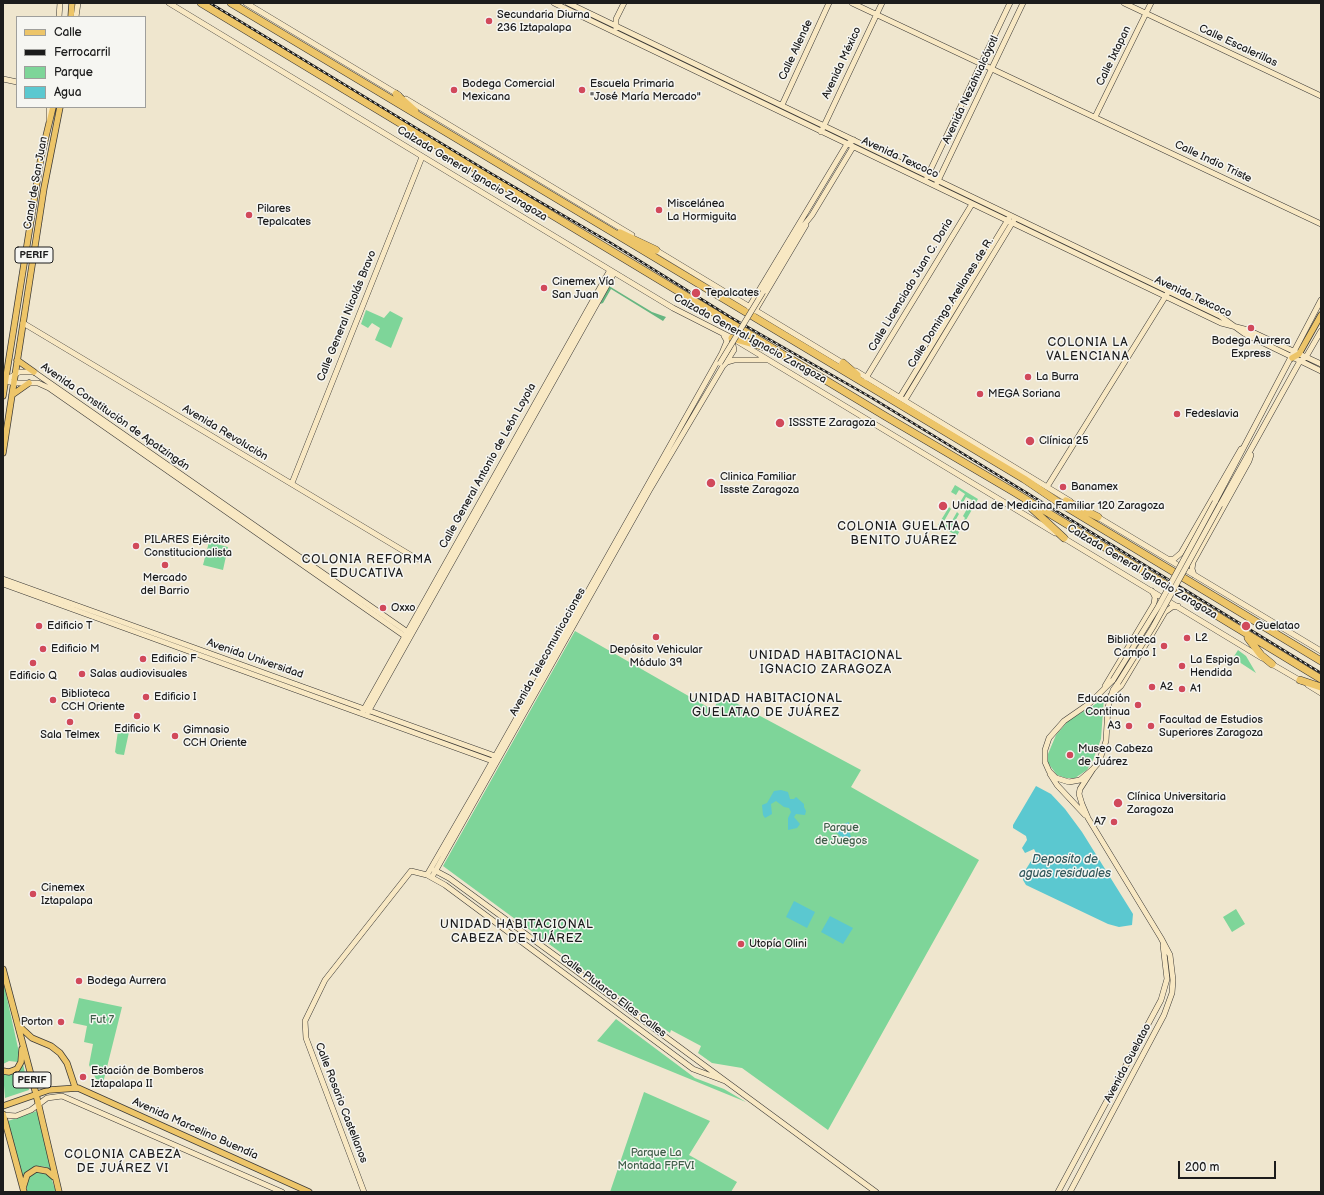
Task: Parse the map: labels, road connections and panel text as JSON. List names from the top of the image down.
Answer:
{
  "streets": {
    "highway": ["Calzada General Ignacio Zaragoza"],
    "main road": ["Canal de San Juan", "PERIF", "Avenida Marcelino Buendía"],
    "street": [
      "Calle Escalerillas",
      "Calle Allende",
      "Calle Ixtapan",
      "Avenida México",
      "Avenida Nezahualcóyotl",
      "Avenida Texcoco",
      "Calle Indio Triste",
      "Calle Licenciado Juan C. Doria",
      "Calle Domingo Arellanes de R.",
      "Calle General Nicolás Bravo",
      "Avenida Constitución de Apatzingán",
      "Avenida Revolución",
      "Calle General Antonio de León Loyola",
      "Avenida Telecomunicaciones",
      "Avenida Universidad",
      "Calle Plutarco Elías Calles",
      "Avenida Guelatao",
      "Calle Rosario Castellanos"
    ]
  },
  "crossings": [
    ["Calle Escalerillas", "Calle Ixtapan"],
    ["Calle Allende", "Avenida Texcoco"],
    ["Calle Ixtapan", "Calle Indio Triste"],
    ["Avenida México", "Avenida Texcoco"],
    ["Avenida México", "Calle Indio Triste"],
    ["Avenida Nezahualcóyotl", "Avenida Texcoco"],
    ["Avenida Nezahualcóyotl", "Calle Indio Triste"],
    ["Avenida Texcoco", "Calle Licenciado Juan C. Doria"],
    ["Avenida Texcoco", "Calle Domingo Arellanes de R."],
    ["Calzada General Ignacio Zaragoza", "Calle General Nicolás Bravo"],
    ["Calzada General Ignacio Zaragoza", "Calle General Antonio de León Loyola"],
    ["Canal de San Juan", "Avenida Constitución de Apatzingán"],
    ["Canal de San Juan", "Avenida Revolución"],
    ["PERIF", "Avenida Marcelino Buendía"],
    ["Calle General Nicolás Bravo", "Avenida Revolución"],
    ["Avenida Constitución de Apatzingán", "Calle General Antonio de León Loyola"],
    ["Calle General Antonio de León Loyola", "Avenida Universidad"],
    ["Avenida Telecomunicaciones", "Avenida Universidad"],
    ["Avenida Telecomunicaciones", "Calle Plutarco Elías Calles"],
    ["Calle Plutarco Elías Calles", "Calle Rosario Castellanos"]
  ],
  "districts": [
    "COLONIA LA VALENCIANA",
    "COLONIA GUELATAO BENITO JUÁREZ",
    "COLONIA REFORMA EDUCATIVA",
    "UNIDAD HABITACIONAL IGNACIO ZARAGOZA",
    "UNIDAD HABITACIONAL GUELATAO DE JUÁREZ",
    "UNIDAD HABITACIONAL CABEZA DE JUÁREZ",
    "COLONIA CABEZA DE JUÁREZ VI"
  ],
  "water": ["Deposito de aguas residuales"],
  "parks": ["Parque de Juegos", "Fut 7", "Parque La Montada FPFVI"],
  "places": [
    "Secundaria Diurna 236 Iztapalapa",
    "Bodega Comercial Mexicana",
    "Escuela Primaria \"José María Mercado\"",
    "Miscelánea La Hormiguita",
    "Pilares Tepalcates",
    "Cinemex Vía San Juan",
    "Tepalcates",
    "Bodega Aurrera Express",
    "La Burra",
    "MEGA Soriana",
    "Fedeslavia",
    "ISSSTE Zaragoza",
    "Clínica 25",
    "Clinica Familiar Issste Zaragoza",
    "Banamex",
    "Unidad de Medicina Familiar 120 Zaragoza",
    "PILARES Ejército Constitucionalista",
    "Mercado del Barrio",
    "Oxxo",
    "Edificio T",
    "Guelatao",
    "Depósito Vehicular Módulo 39",
    "L2",
    "Biblioteca Campo I",
    "Edificio M",
    "Edificio F",
    "Edificio Q",
    "La Espiga Hendida",
    "Salas audiovisuales",
    "A2",
    "A1",
    "Edificio I",
    "Biblioteca CCH Oriente",
    "Educación Continua",
    "Edificio K",
    "Sala Telmex",
    "A3",
    "Facultad de Estudios Superiores Zaragoza",
    "Gimnasio CCH Oriente",
    "Museo Cabeza de Juárez",
    "Clínica Universitaria Zaragoza",
    "A7",
    "Cinemex Iztapalapa",
    "Utopía Olini",
    "Bodega Aurrera",
    "Porton",
    "Estación de Bomberos Iztapalapa II"
  ],
  "legend": [
    "Calle",
    "Ferrocarril",
    "Parque",
    "Agua"
  ],
  "scale_bar": "200 m"
}
